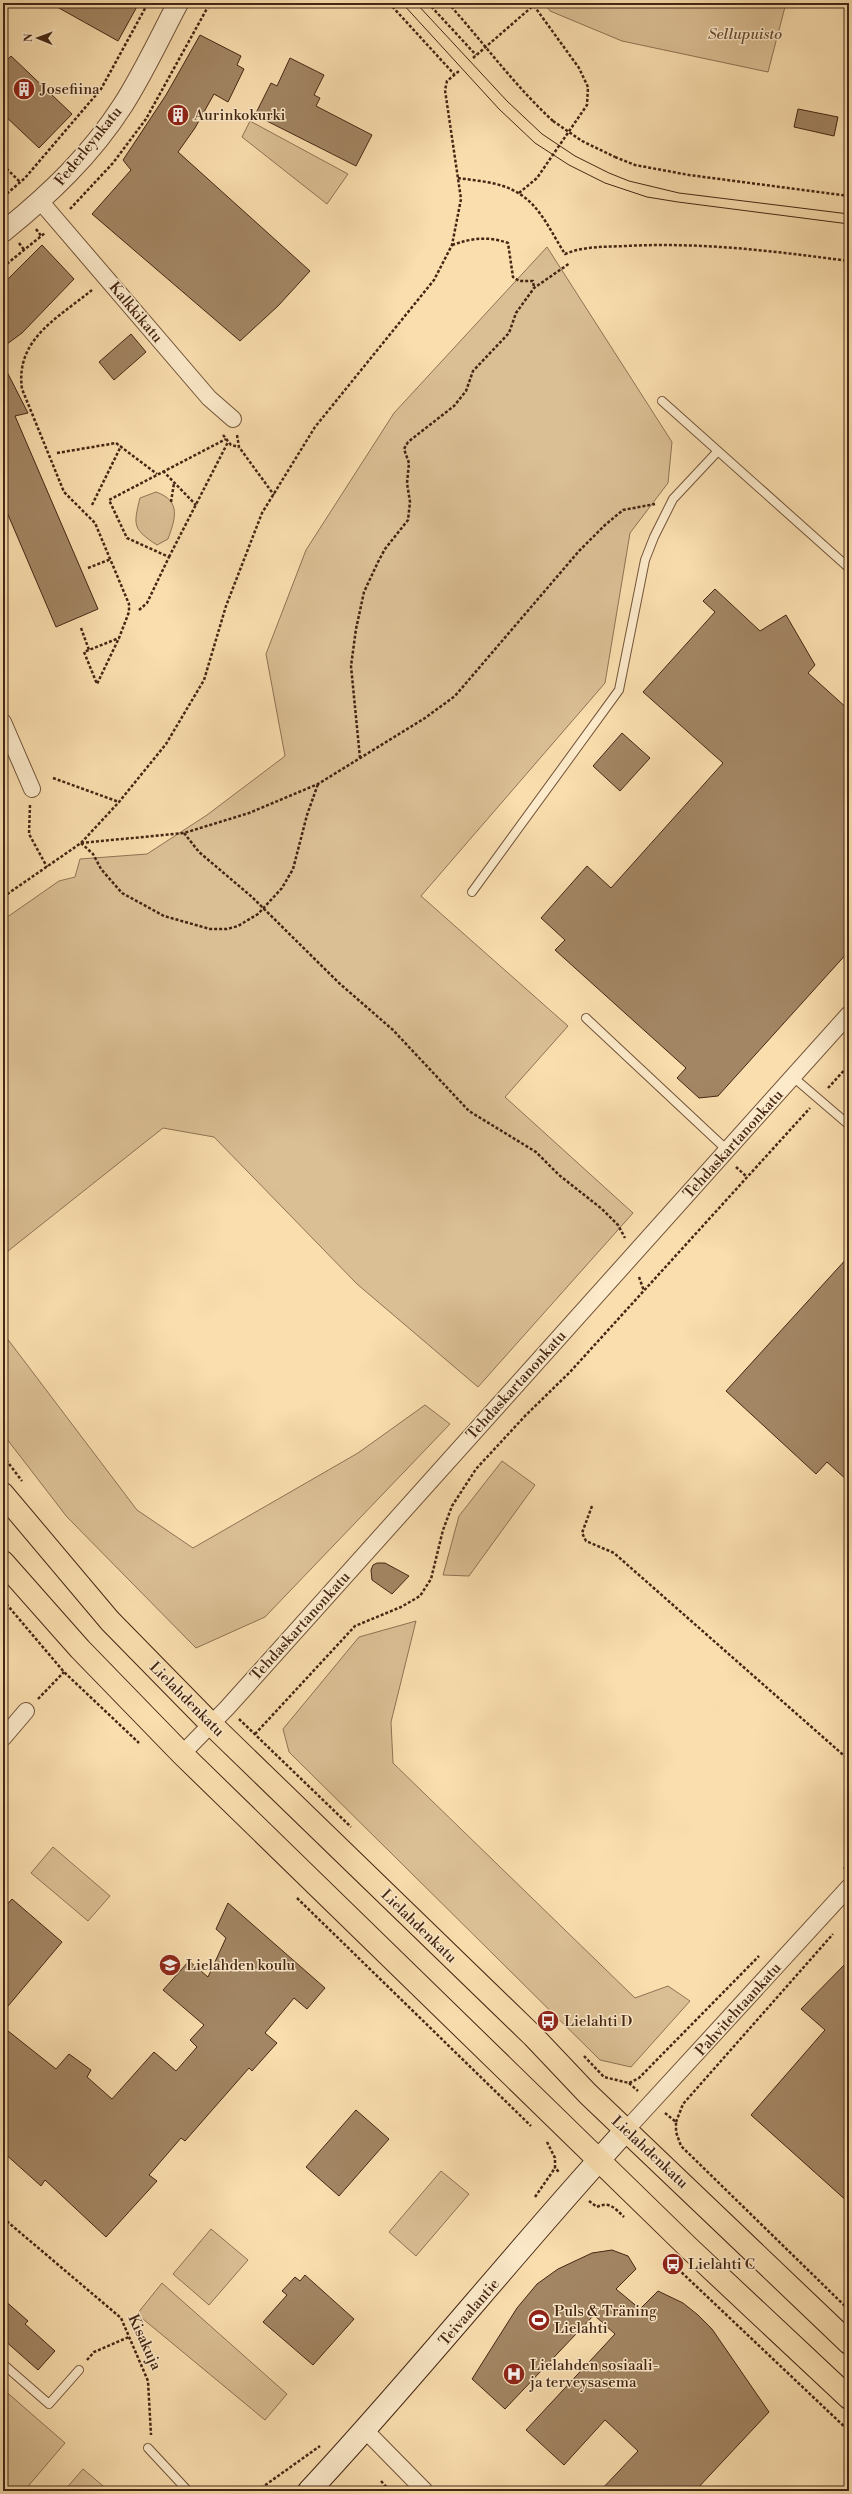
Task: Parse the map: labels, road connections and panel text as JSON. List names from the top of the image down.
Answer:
{
  "streets": {
    "main road": ["Lielahdenkatu", "Teivaalantie"],
    "street": [
      "Federleynkatu",
      "Kalkkikatu",
      "Tehdaskartanonkatu",
      "Pahvitehtaankatu"
    ],
    "path": ["Kisakuja"]
  },
  "crossings": [
    ["Federleynkatu", "Kalkkikatu"],
    ["Tehdaskartanonkatu", "Lielahdenkatu"],
    ["Lielahdenkatu", "Pahvitehtaankatu"],
    ["Lielahdenkatu", "Teivaalantie"],
    ["Pahvitehtaankatu", "Teivaalantie"]
  ],
  "parks": ["Sellupuisto"],
  "places": {
    "building": ["Josefiina", "Aurinkokurki"],
    "school or university": ["Lielahden koulu"],
    "bus stop": ["Lielahti D", "Lielahti C"],
    "sports": ["Puls & Träning Lielahti"],
    "hospital": ["Lielahden sosiaali- ja terveysasema"]
  },
  "north": "left"
}
